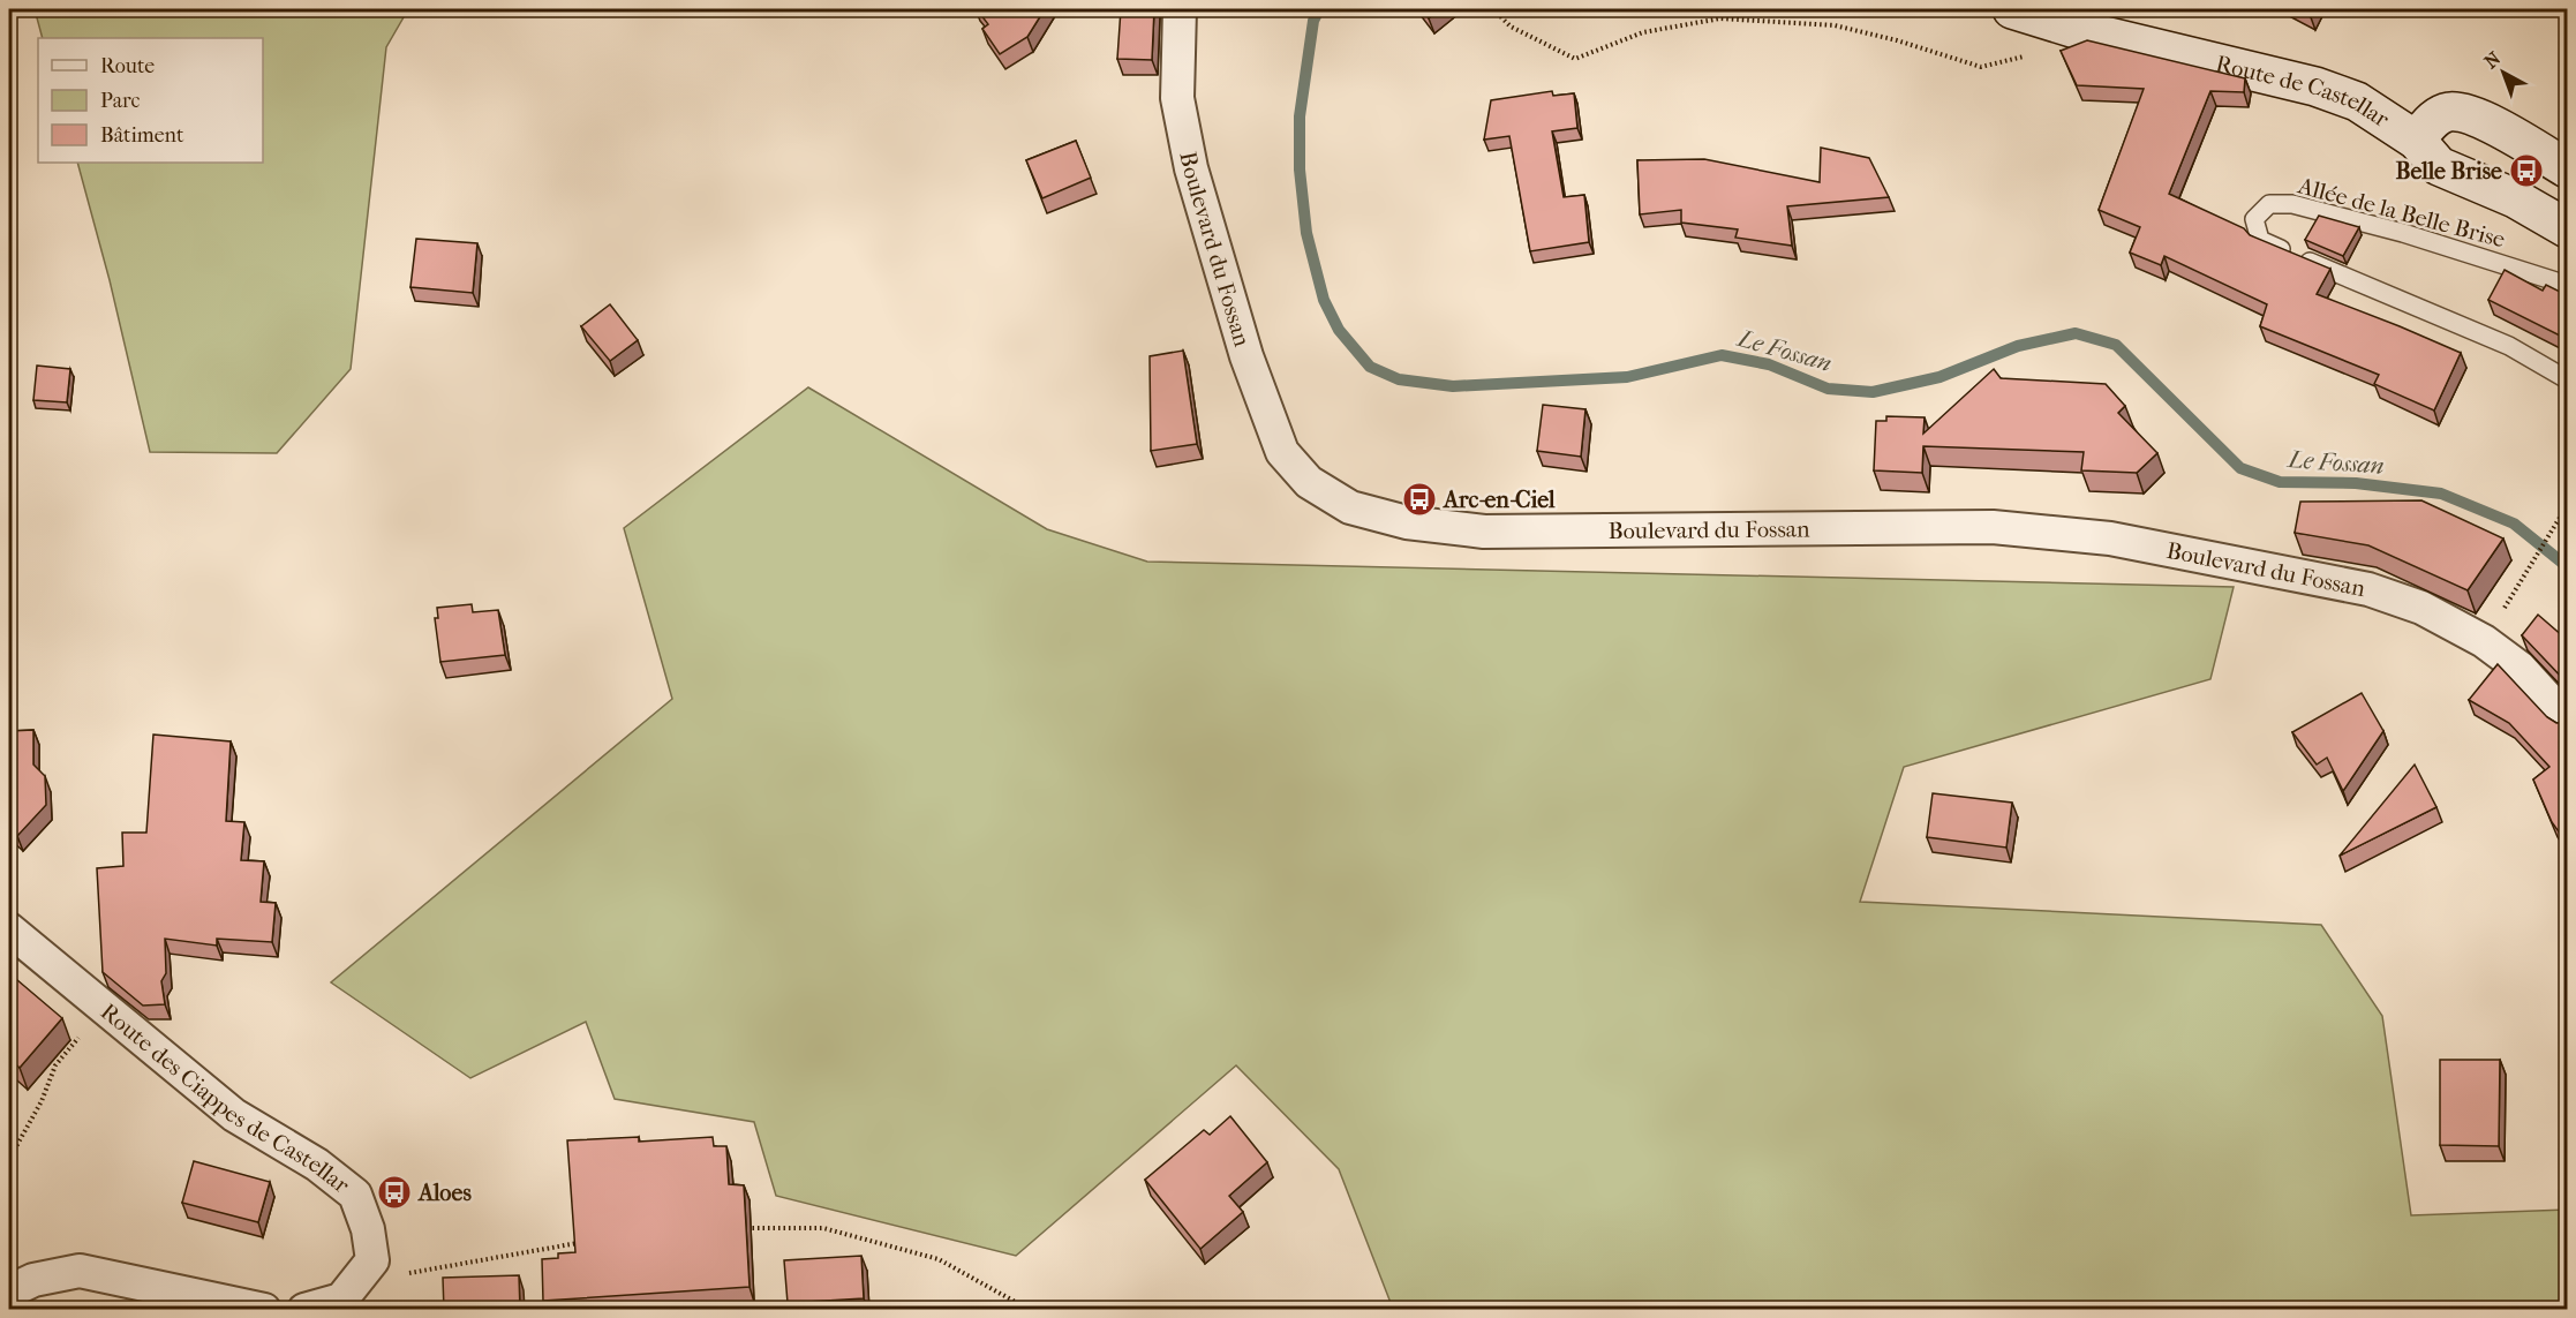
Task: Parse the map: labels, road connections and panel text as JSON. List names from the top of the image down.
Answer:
{
  "streets": {
    "street": ["Route de Castellar", "Boulevard du Fossan", "Route des Ciappes de Castellar"],
    "lane": ["Allée de la Belle Brise"]
  },
  "water": ["Le Fossan"],
  "places": {
    "bus stop": ["Belle Brise", "Arc-en-Ciel", "Aloes"]
  },
  "legend": ["Route", "Parc", "Bâtiment"],
  "north": "top left"
}
